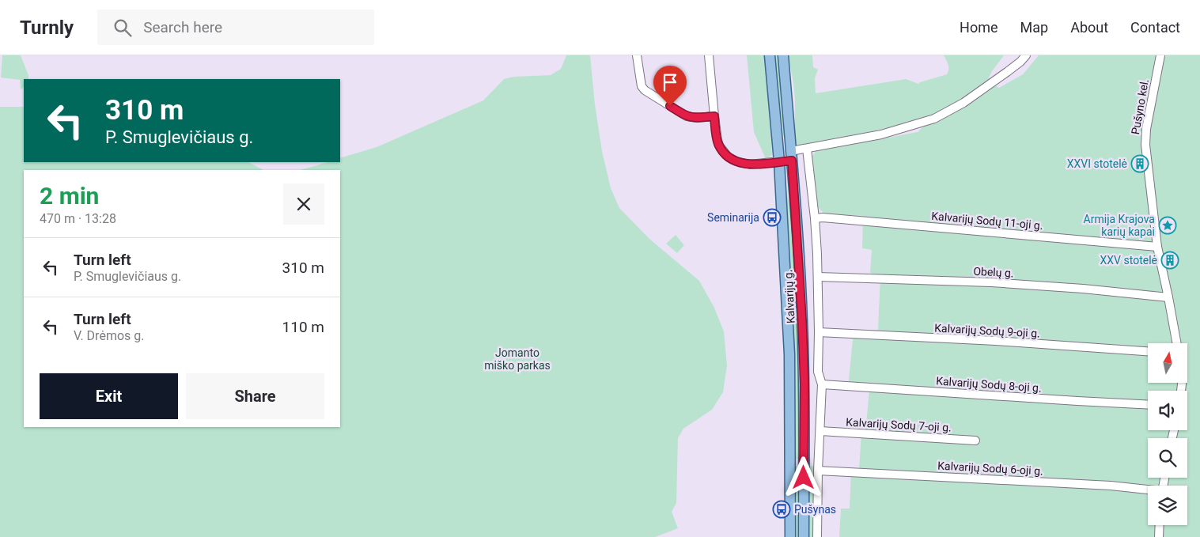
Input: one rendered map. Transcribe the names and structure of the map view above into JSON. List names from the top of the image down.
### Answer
{
  "streets": {
    "main road": ["Kalvarijų g."],
    "street": [
      "Pušyno kel.",
      "Kalvarijų Sodų 11-oji g.",
      "Obelų g.",
      "Kalvarijų Sodų 9-oji g.",
      "Kalvarijų Sodų 8-oji g.",
      "Kalvarijų Sodų 7-oji g.",
      "Kalvarijų Sodų 6-oji g."
    ]
  },
  "crossings": [
    ["Pušyno kel.", "Kalvarijų Sodų 11-oji g."],
    ["Pušyno kel.", "Obelų g."]
  ],
  "parks": ["Jomanto miško parkas"],
  "places": {
    "building": ["XXVI stotelė", "XXV stotelė"],
    "bus stop": ["Seminarija", "Pušynas"],
    "place": ["Armija Krajova karių kapai"]
  },
  "north": "top",
  "page": {
    "header": "Turnly",
    "search": "Search here",
    "nav": [
      "Home",
      "Map",
      "About",
      "Contact"
    ],
    "turn": ["310 m", "P. Smuglevičiaus g."],
    "heading": ["2 min", "470 m · 13:28"],
    "list": [
      {
        "name": "Turn left",
        "note": "P. Smuglevičiaus g.",
        "value": "310 m"
      },
      {
        "name": "Turn left",
        "note": "V. Drėmos g.",
        "value": "110 m"
      }
    ],
    "buttons": ["Exit", "Share"]
  }
}
